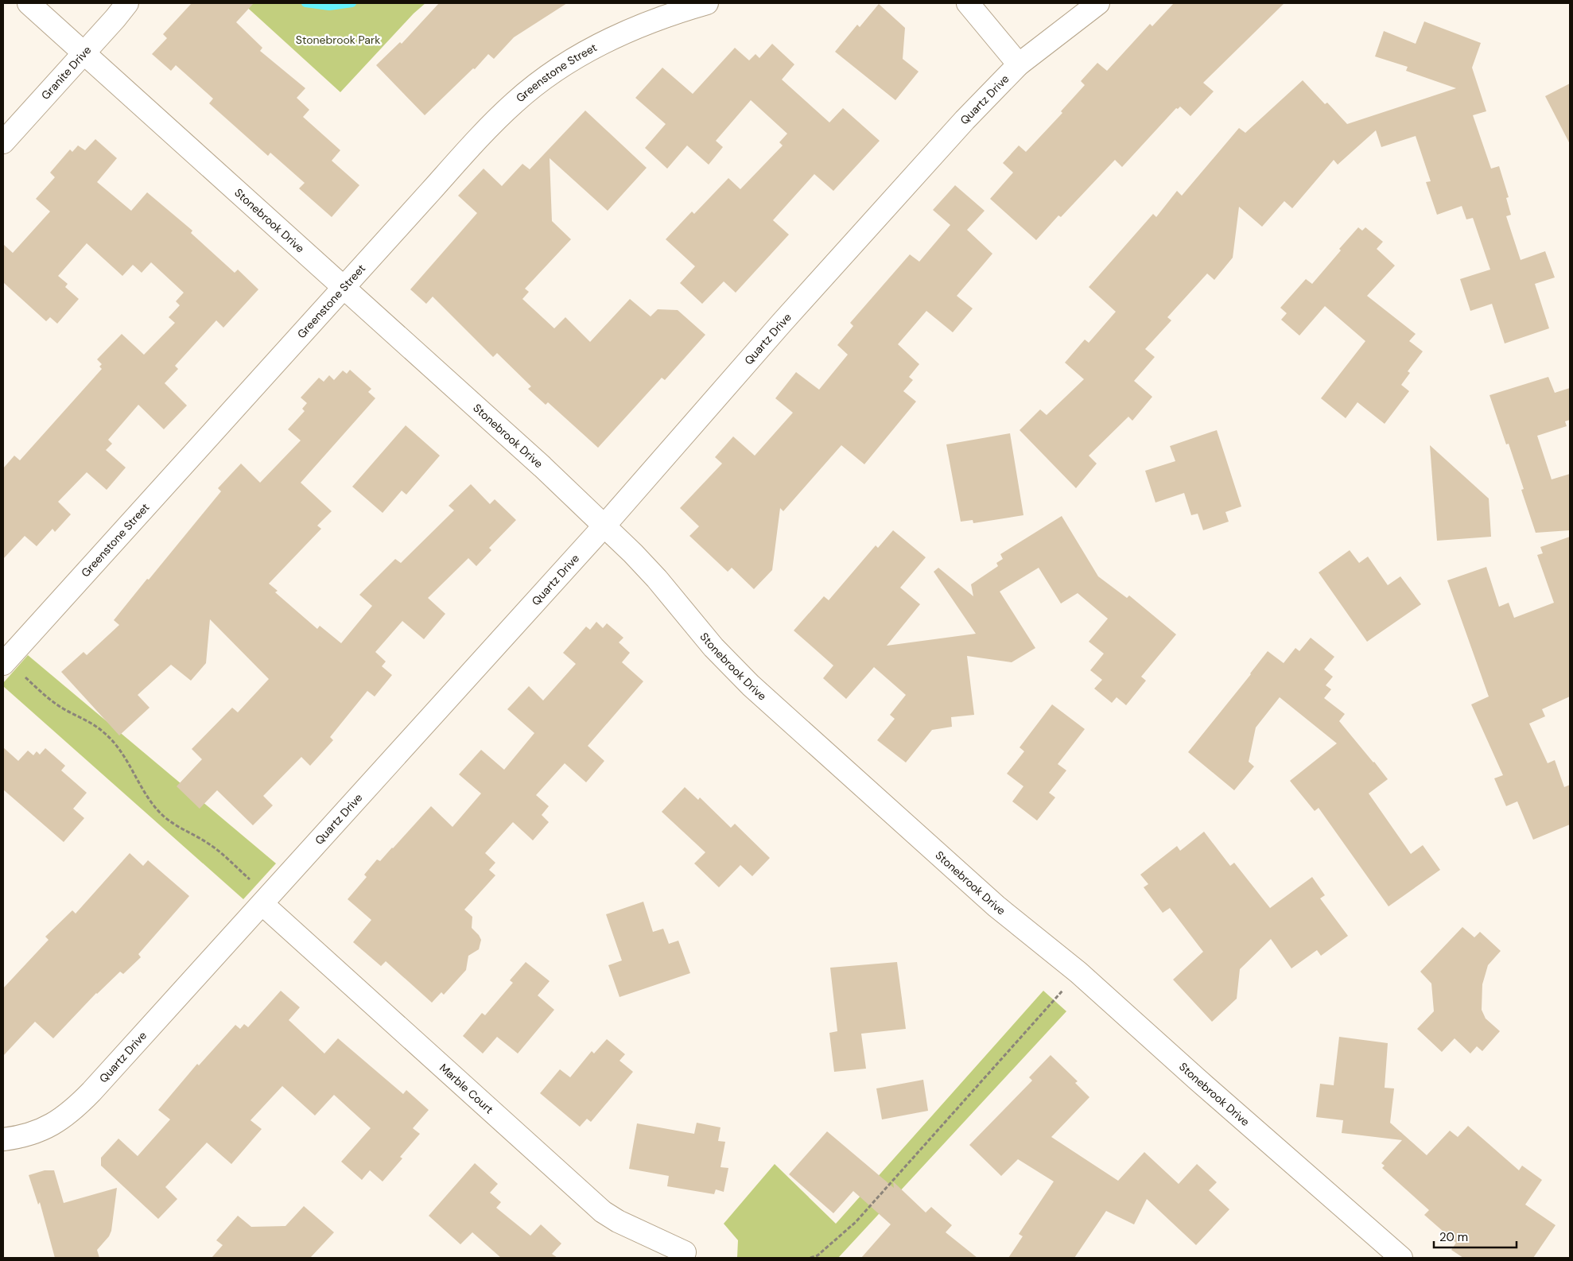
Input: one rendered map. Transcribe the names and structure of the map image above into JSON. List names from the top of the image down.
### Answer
{
  "streets": {
    "street": [
      "Granite Drive",
      "Greenstone Street",
      "Quartz Drive",
      "Stonebrook Drive",
      "Marble Court"
    ]
  },
  "crossings": [
    ["Granite Drive", "Stonebrook Drive"],
    ["Greenstone Street", "Stonebrook Drive"],
    ["Quartz Drive", "Stonebrook Drive"],
    ["Quartz Drive", "Marble Court"]
  ],
  "parks": ["Stonebrook Park"],
  "scale_bar": "20 m"
}
